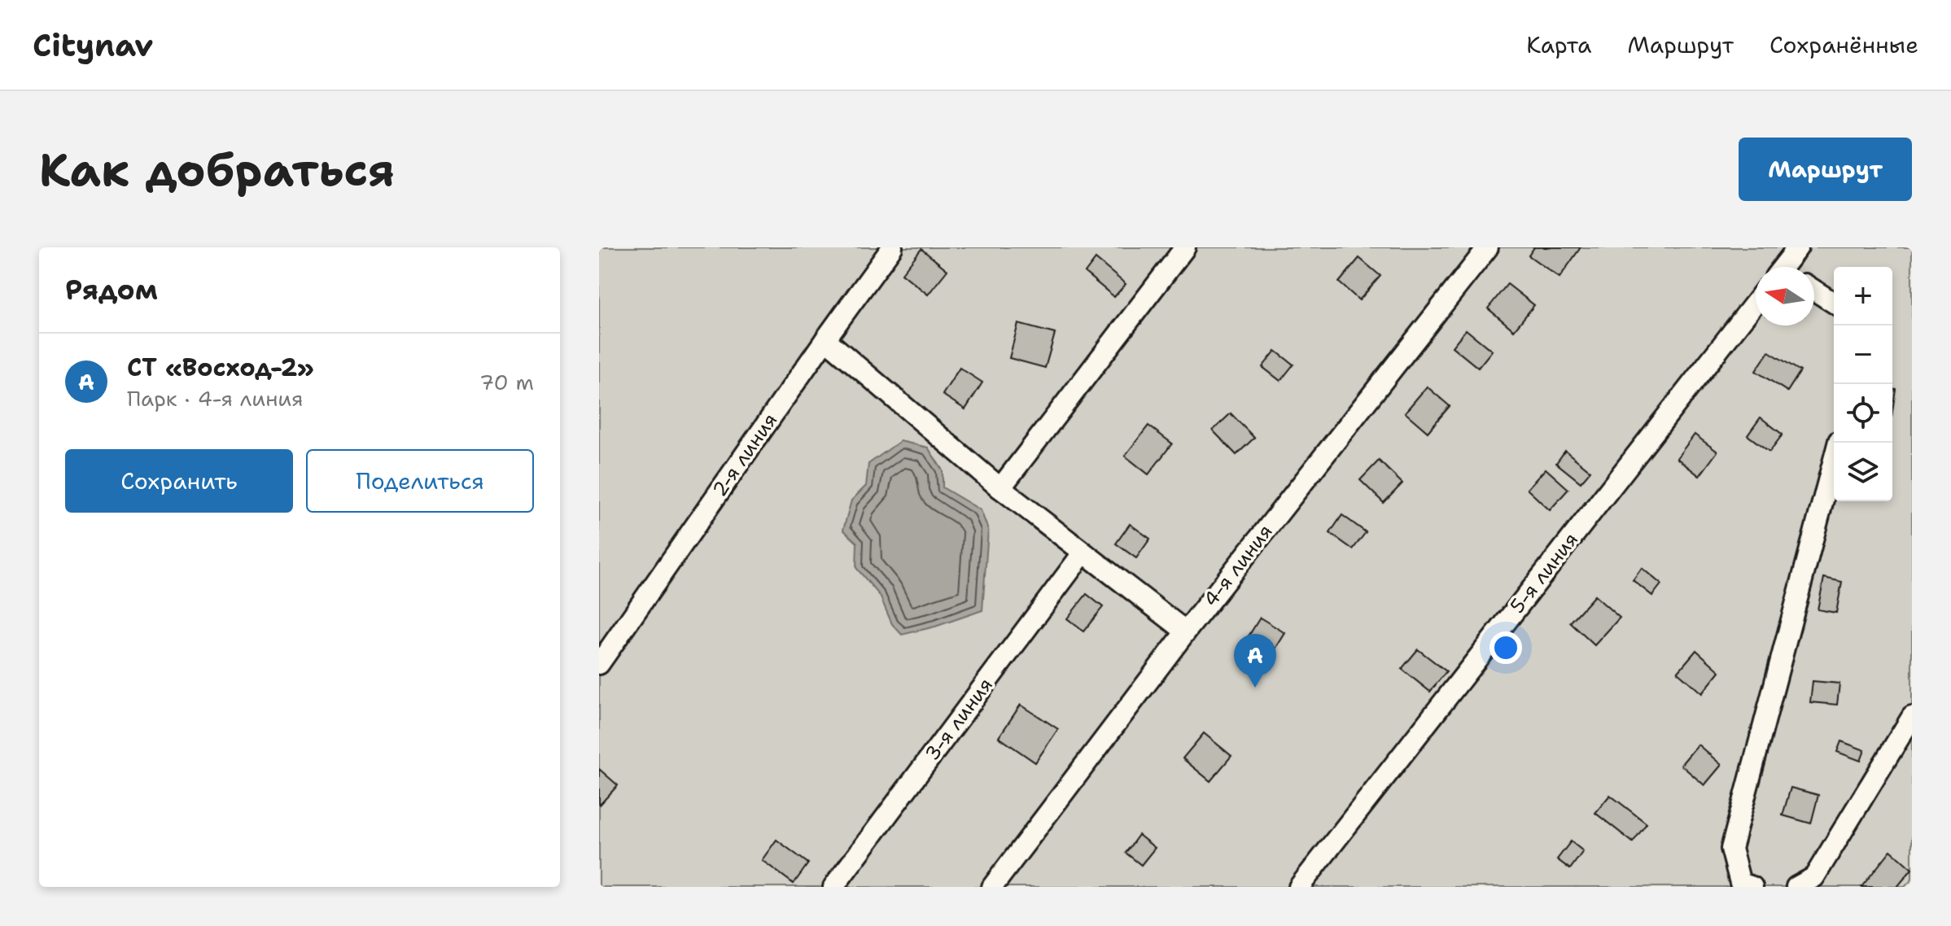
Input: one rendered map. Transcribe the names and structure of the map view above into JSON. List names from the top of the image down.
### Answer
{
  "streets": {
    "street": [
      "2-я линия",
      "4-я линия",
      "5-я линия",
      "3-я линия"
    ]
  },
  "north": "left",
  "page": {
    "header": "Citynav",
    "nav": ["Карта", "Маршрут", "Сохранённые"],
    "buttons": [
      "Маршрут",
      ["Сохранить", "Поделиться"]
    ],
    "title": "Как добраться",
    "heading": "Рядом",
    "map_buttons": ["+", "−"],
    "list": [
      {
        "mark": "A",
        "name": "СТ «Восход-2»",
        "note": "Парк · 4-я линия",
        "value": "70 m"
      }
    ],
    "pins": "A"
  }
}
